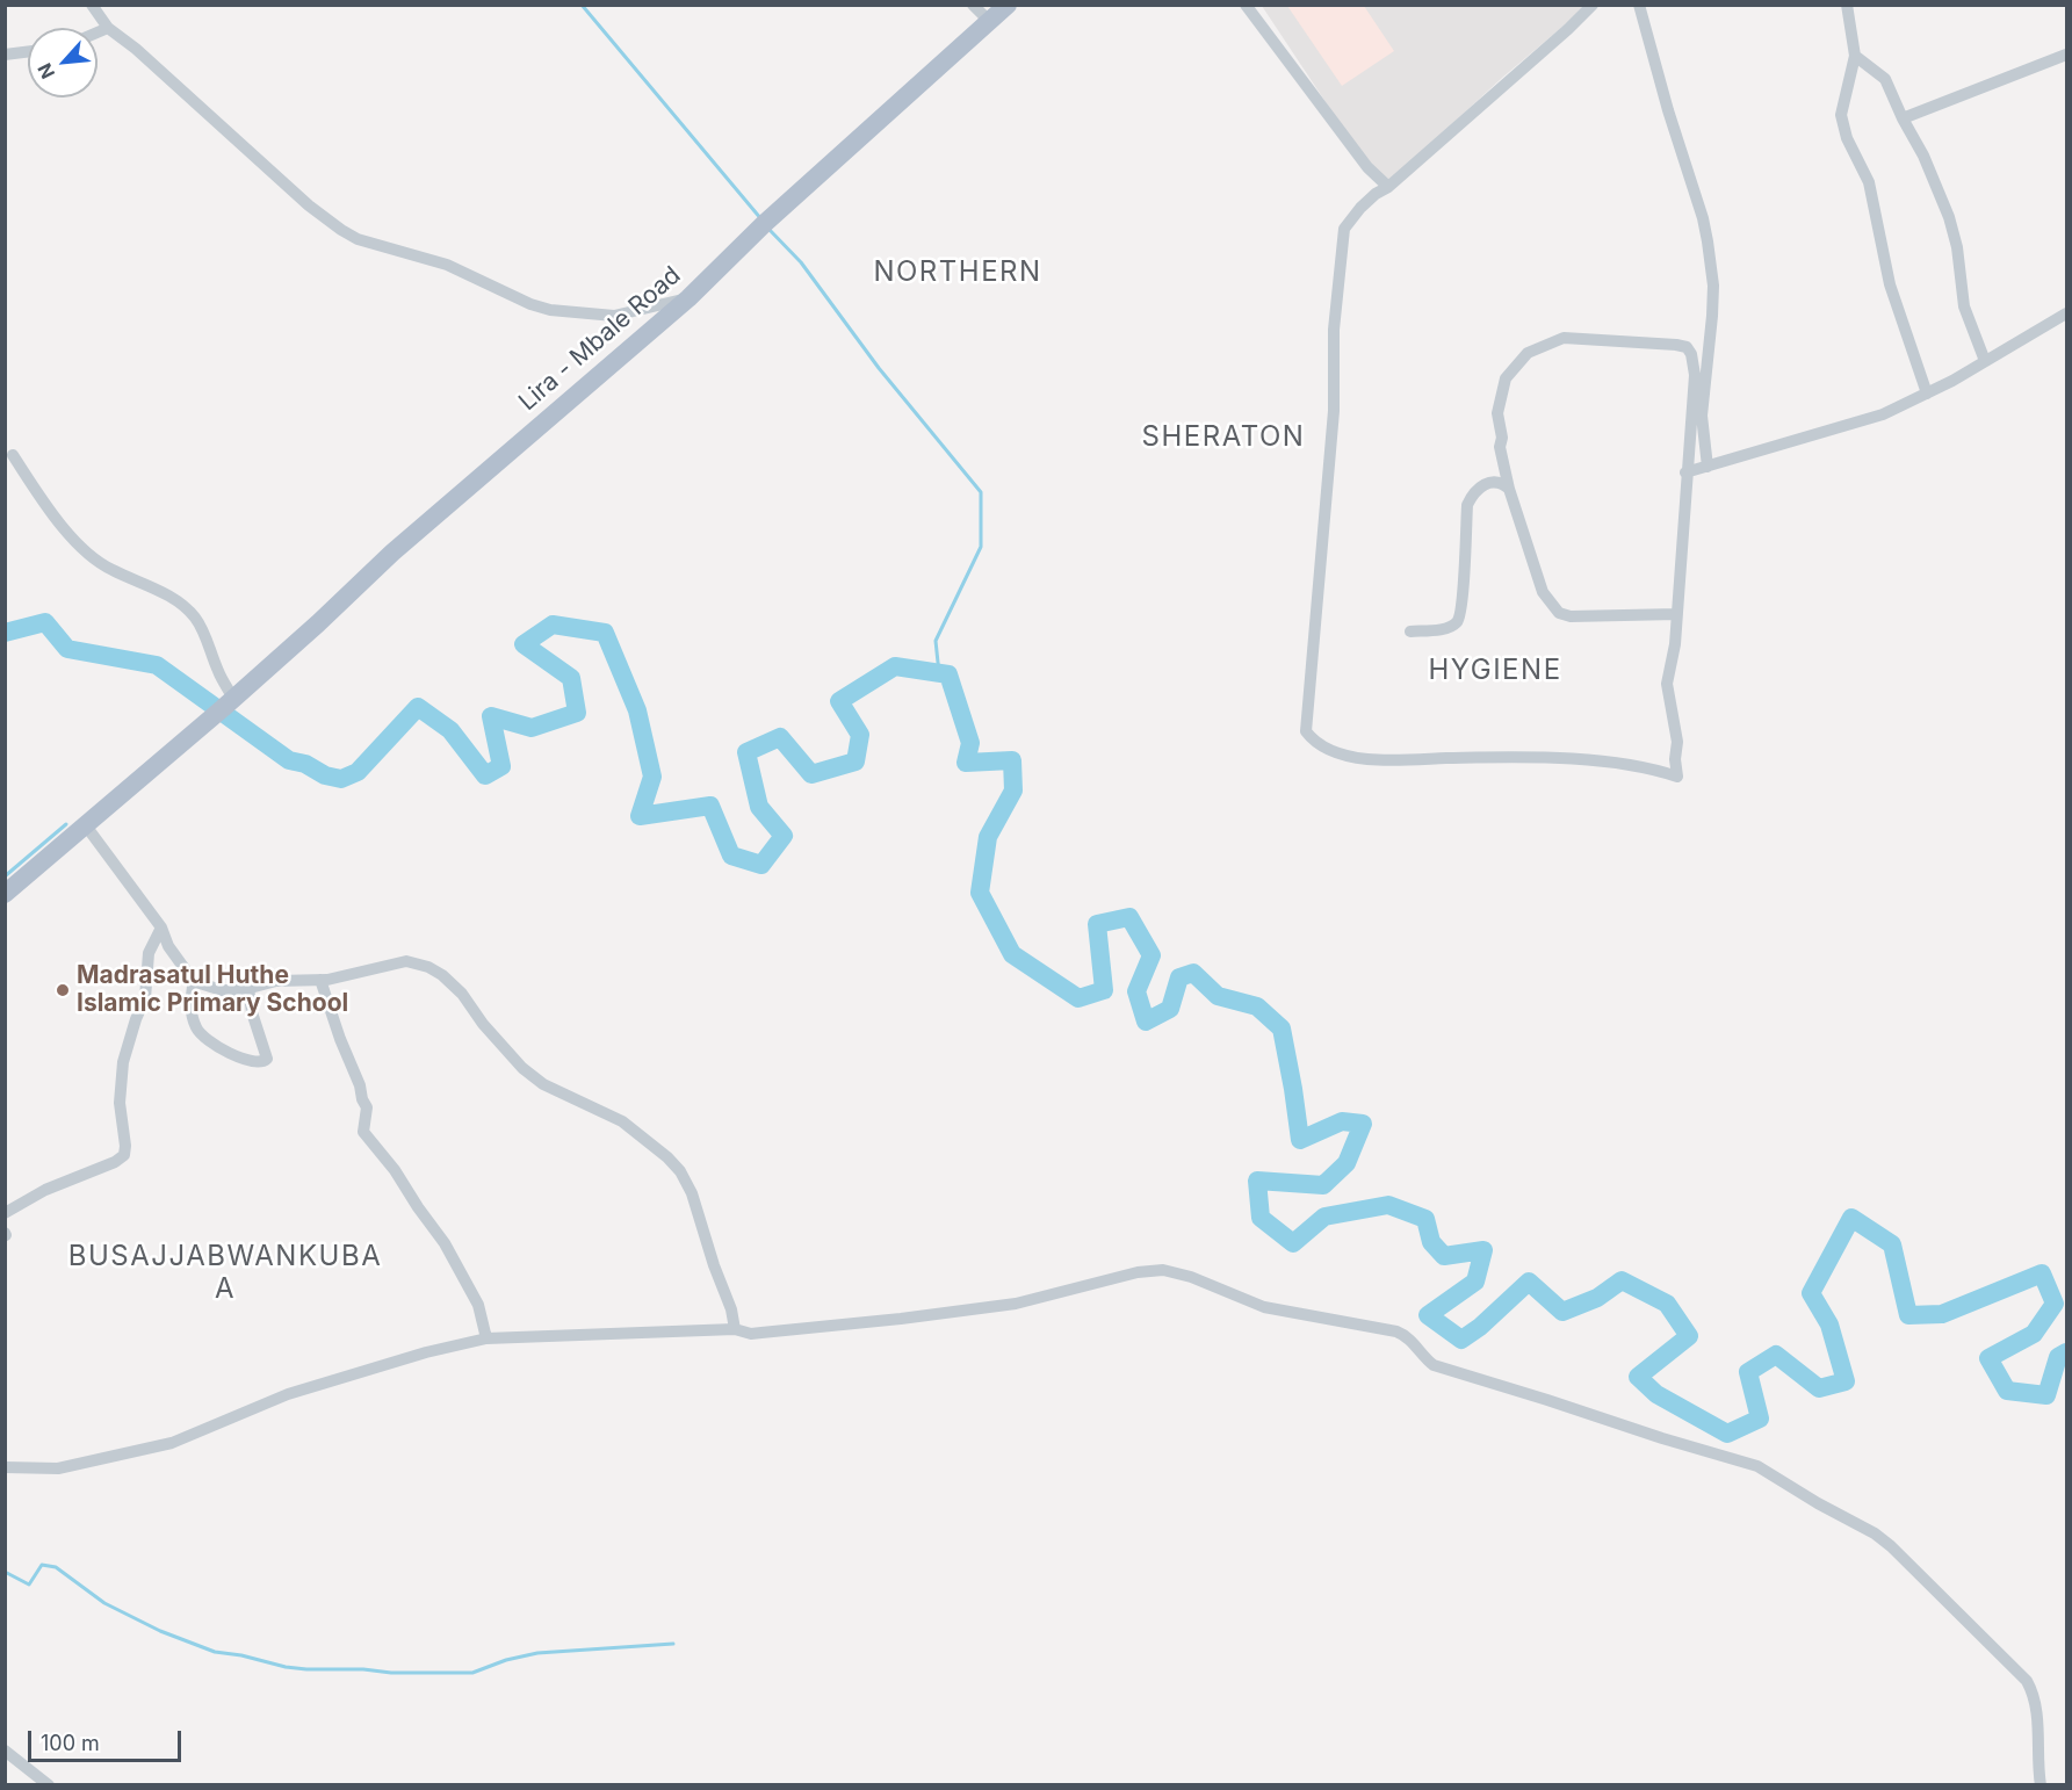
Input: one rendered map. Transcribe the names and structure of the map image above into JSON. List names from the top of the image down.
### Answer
{
  "streets": {
    "main road": ["Lira - Mbale Road"]
  },
  "districts": [
    "NORTHERN",
    "SHERATON",
    "HYGIENE",
    "BUSAJJABWANKUBA A"
  ],
  "places": ["Madrasatul Huthe Islamic Primary School"],
  "scale_bar": "100 m",
  "north": "bottom left"
}
